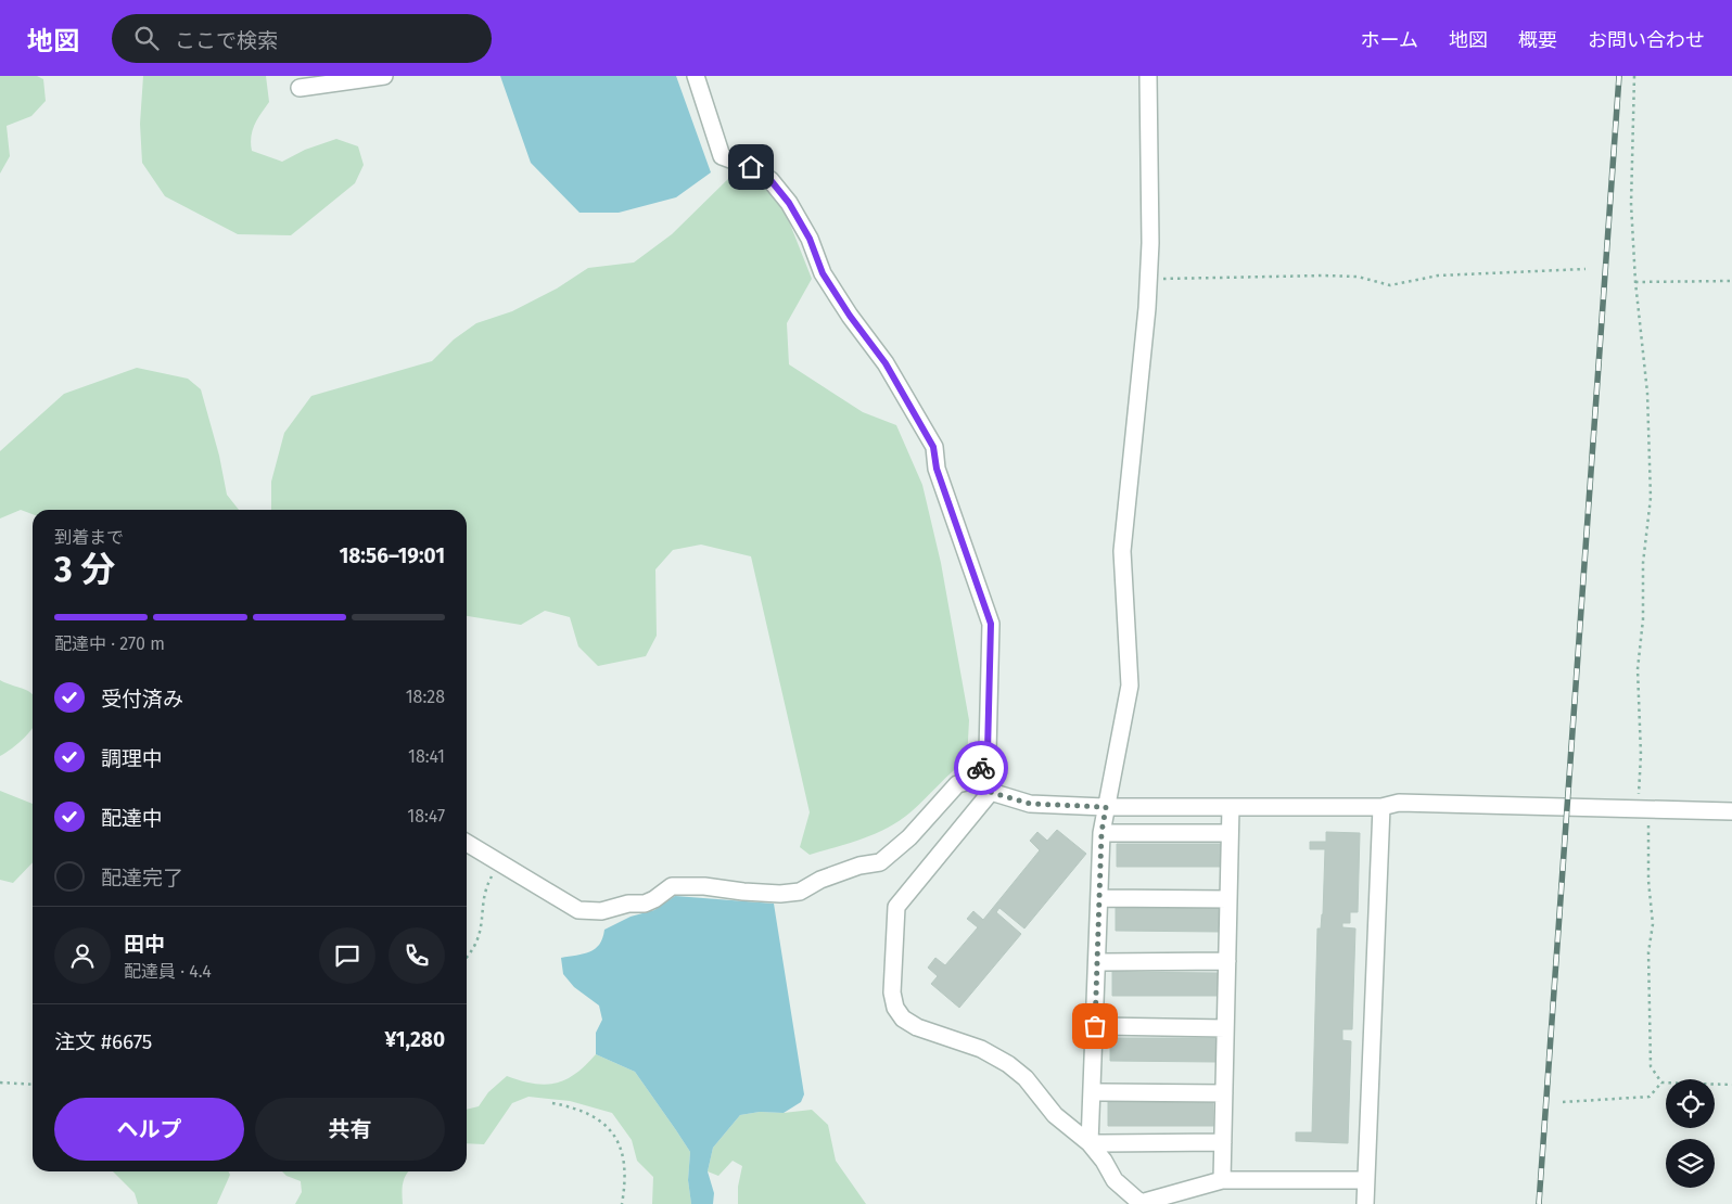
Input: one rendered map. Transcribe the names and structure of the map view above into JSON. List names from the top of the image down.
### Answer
{
  "page": {
    "header": "地図",
    "search": "ここで検索",
    "nav": [
      "ホーム",
      "地図",
      "概要",
      "お問い合わせ"
    ],
    "heading": ["3 分", "到着まで", "18:56–19:01"],
    "panel": [
      "田中",
      "配達員 · 4.4",
      "注文 #6675",
      "¥1,280"
    ],
    "bar": "配達中 · 270 m",
    "list": [
      ["受付済み", "18:28"],
      ["調理中", "18:41"],
      ["配達中", "18:47"],
      "配達完了"
    ],
    "buttons": ["ヘルプ", "共有"]
  }
}
